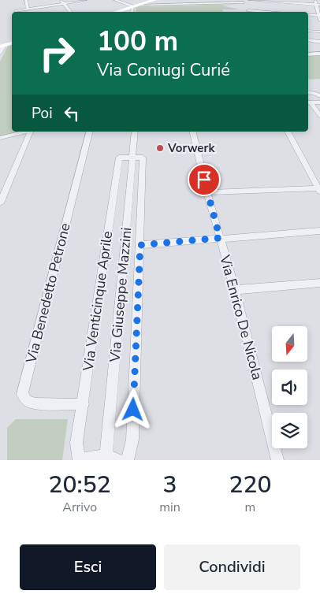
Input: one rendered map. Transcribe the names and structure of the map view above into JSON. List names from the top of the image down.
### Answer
{
  "streets": {
    "street": [
      "Via Benedetto Petrone",
      "Via Giuseppe Mazzini",
      "Via Venticinque Aprile",
      "Via Enrico De Nicola"
    ]
  },
  "crossings": [
    ["Via Benedetto Petrone", "Via Venticinque Aprile"],
    ["Via Giuseppe Mazzini", "Via Venticinque Aprile"]
  ],
  "places": ["Vorwerk"],
  "north": "bottom",
  "page": {
    "turn": ["100 m", "Via Coniugi Curié"],
    "then": "Poi",
    "eta": [
      "20:52",
      "Arrivo",
      "3",
      "min",
      "220",
      "m"
    ],
    "buttons": ["Esci", "Condividi"]
  }
}
